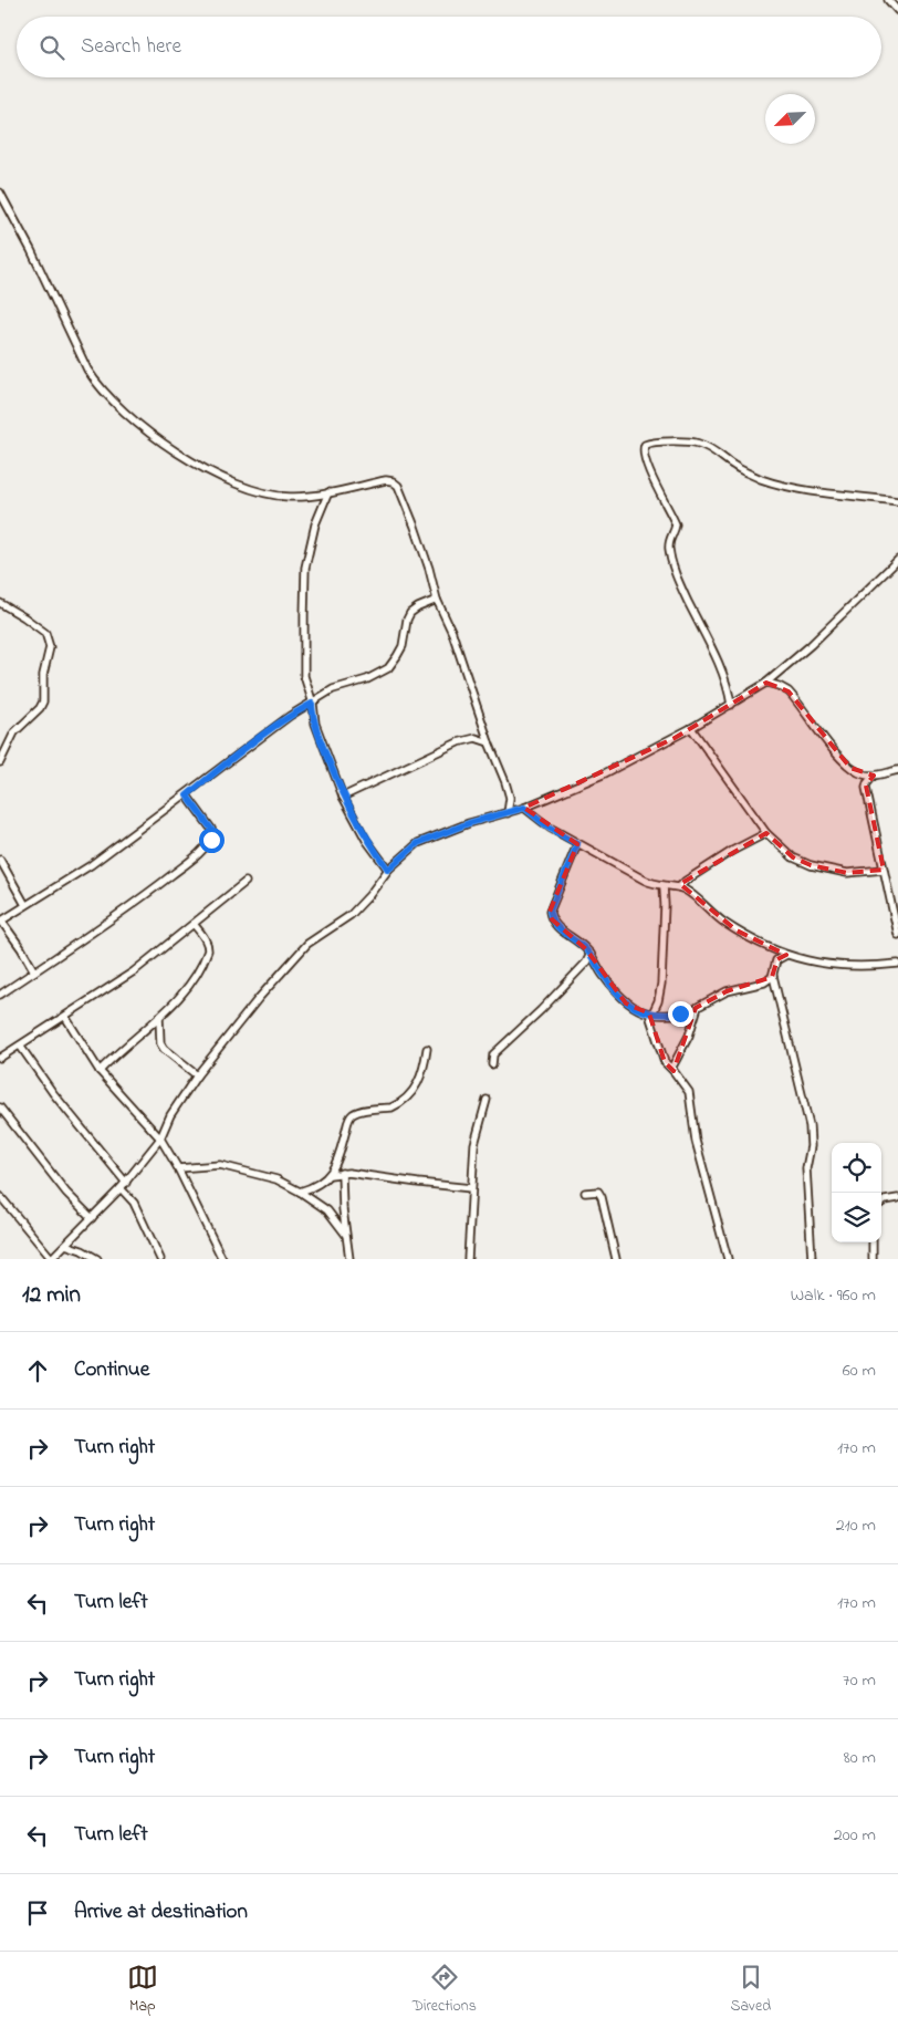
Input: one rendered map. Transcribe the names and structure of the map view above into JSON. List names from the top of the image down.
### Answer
{
  "north": "bottom left",
  "page": {
    "search": "Search here",
    "heading": ["12 min", "Walk · 960 m"],
    "list": [
      ["Continue", "60 m"],
      ["Turn right", "170 m"],
      ["Turn right", "210 m"],
      ["Turn left", "170 m"],
      ["Turn right", "70 m"],
      ["Turn right", "80 m"],
      ["Turn left", "200 m"],
      "Arrive at destination"
    ],
    "nav": ["Map", "Directions", "Saved"]
  }
}
